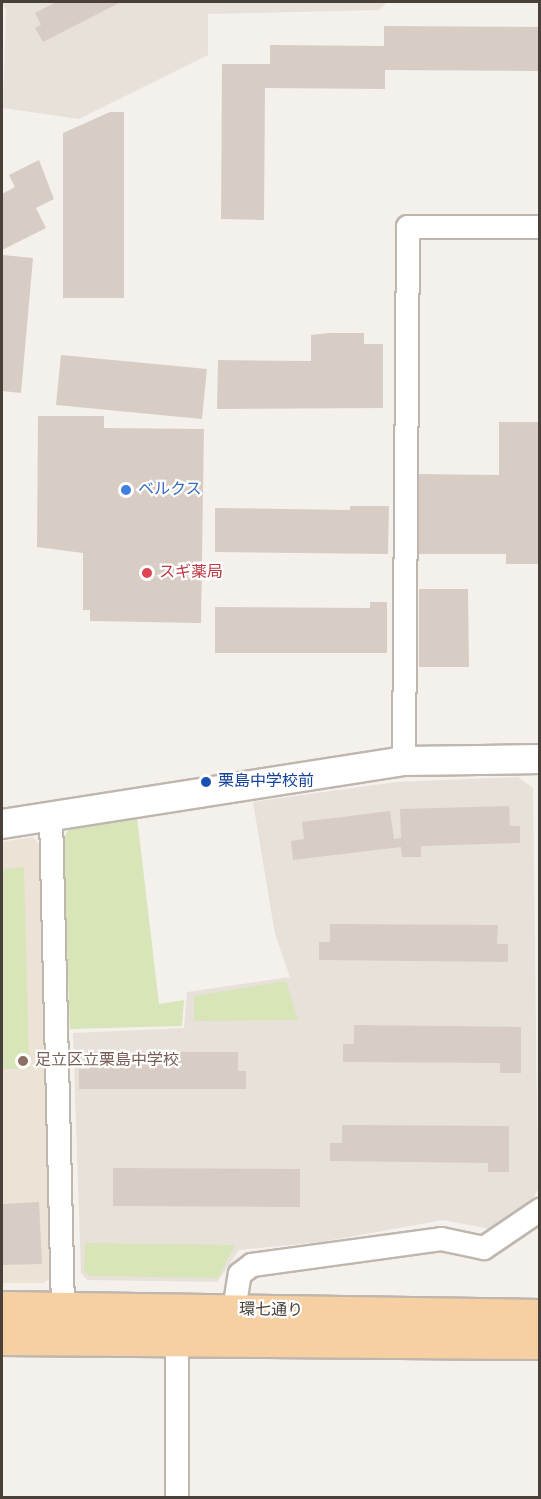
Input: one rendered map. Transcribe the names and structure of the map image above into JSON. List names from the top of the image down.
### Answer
{
  "streets": {
    "main road": ["環七通り"]
  },
  "places": [
    "ベルクス",
    "スギ薬局",
    "栗島中学校前",
    "足立区立栗島中学校"
  ]
}
